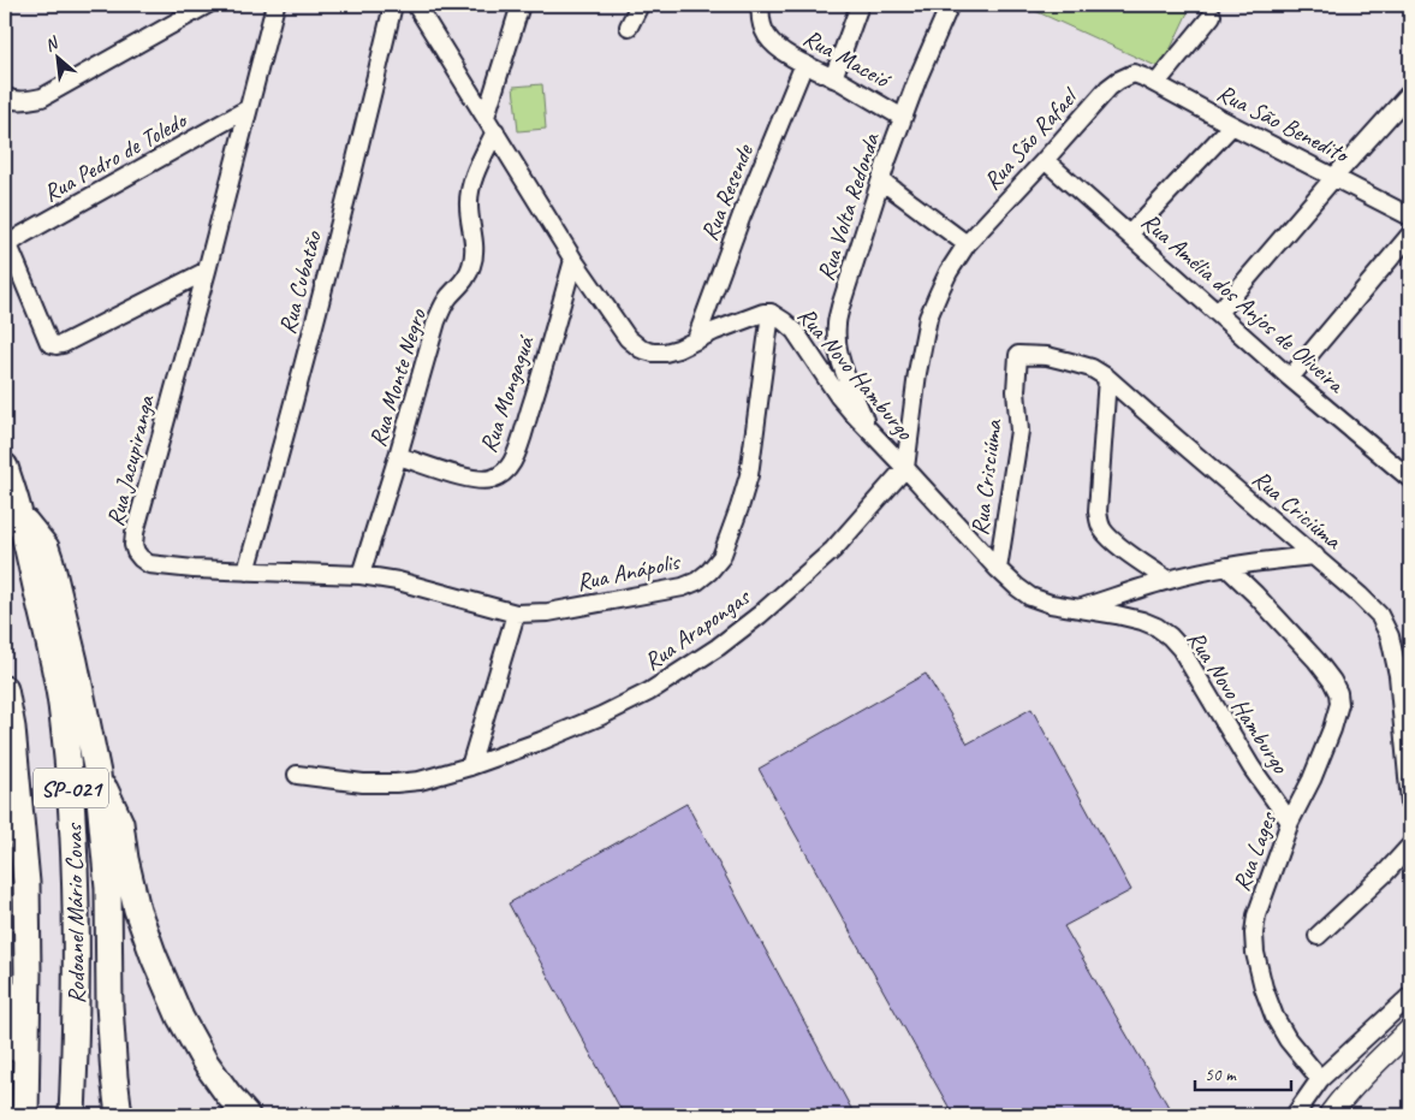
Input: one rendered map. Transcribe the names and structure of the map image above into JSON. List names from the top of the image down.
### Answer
{
  "streets": {
    "highway": ["SP-021", "Rodoanel Mário Covas"],
    "street": [
      "Rua Maceió",
      "Rua São Benedito",
      "Rua São Rafael",
      "Rua Pedro de Toledo",
      "Rua Resende",
      "Rua Volta Redonda",
      "Rua Cubatão",
      "Rua Amélia dos Anjos de Oliveira",
      "Rua Novo Hamburgo",
      "Rua Monte Negro",
      "Rua Mongaguá",
      "Rua Jacupiranga",
      "Rua Crisciúma",
      "Rua Criciúma",
      "Rua Anápolis",
      "Rua Arapongas",
      "Rua Lages"
    ]
  },
  "crossings": [
    ["Rua Maceió", "Rua Resende"],
    ["Rua Maceió", "Rua Volta Redonda"],
    ["Rua São Benedito", "Rua São Rafael"],
    ["Rua São Rafael", "Rua Amélia dos Anjos de Oliveira"],
    ["Rua São Rafael", "Rua Novo Hamburgo"],
    ["Rua São Rafael", "Rua Arapongas"],
    ["Rua Pedro de Toledo", "Rua Jacupiranga"],
    ["Rua Resende", "Rua Novo Hamburgo"],
    ["Rua Volta Redonda", "Rua Novo Hamburgo"],
    ["Rua Cubatão", "Rua Jacupiranga"],
    ["Rua Novo Hamburgo", "Rua Monte Negro"],
    ["Rua Novo Hamburgo", "Rua Mongaguá"],
    ["Rua Novo Hamburgo", "Rua Crisciúma"],
    ["Rua Novo Hamburgo", "Rua Anápolis"],
    ["Rua Novo Hamburgo", "Rua Arapongas"],
    ["Rua Novo Hamburgo", "Rua Lages"],
    ["Rua Monte Negro", "Rua Mongaguá"],
    ["Rua Monte Negro", "Rua Jacupiranga"],
    ["Rua Jacupiranga", "Rua Anápolis"],
    ["Rua Crisciúma", "Rua Criciúma"]
  ],
  "scale_bar": "50 m",
  "north": "top left"
}
